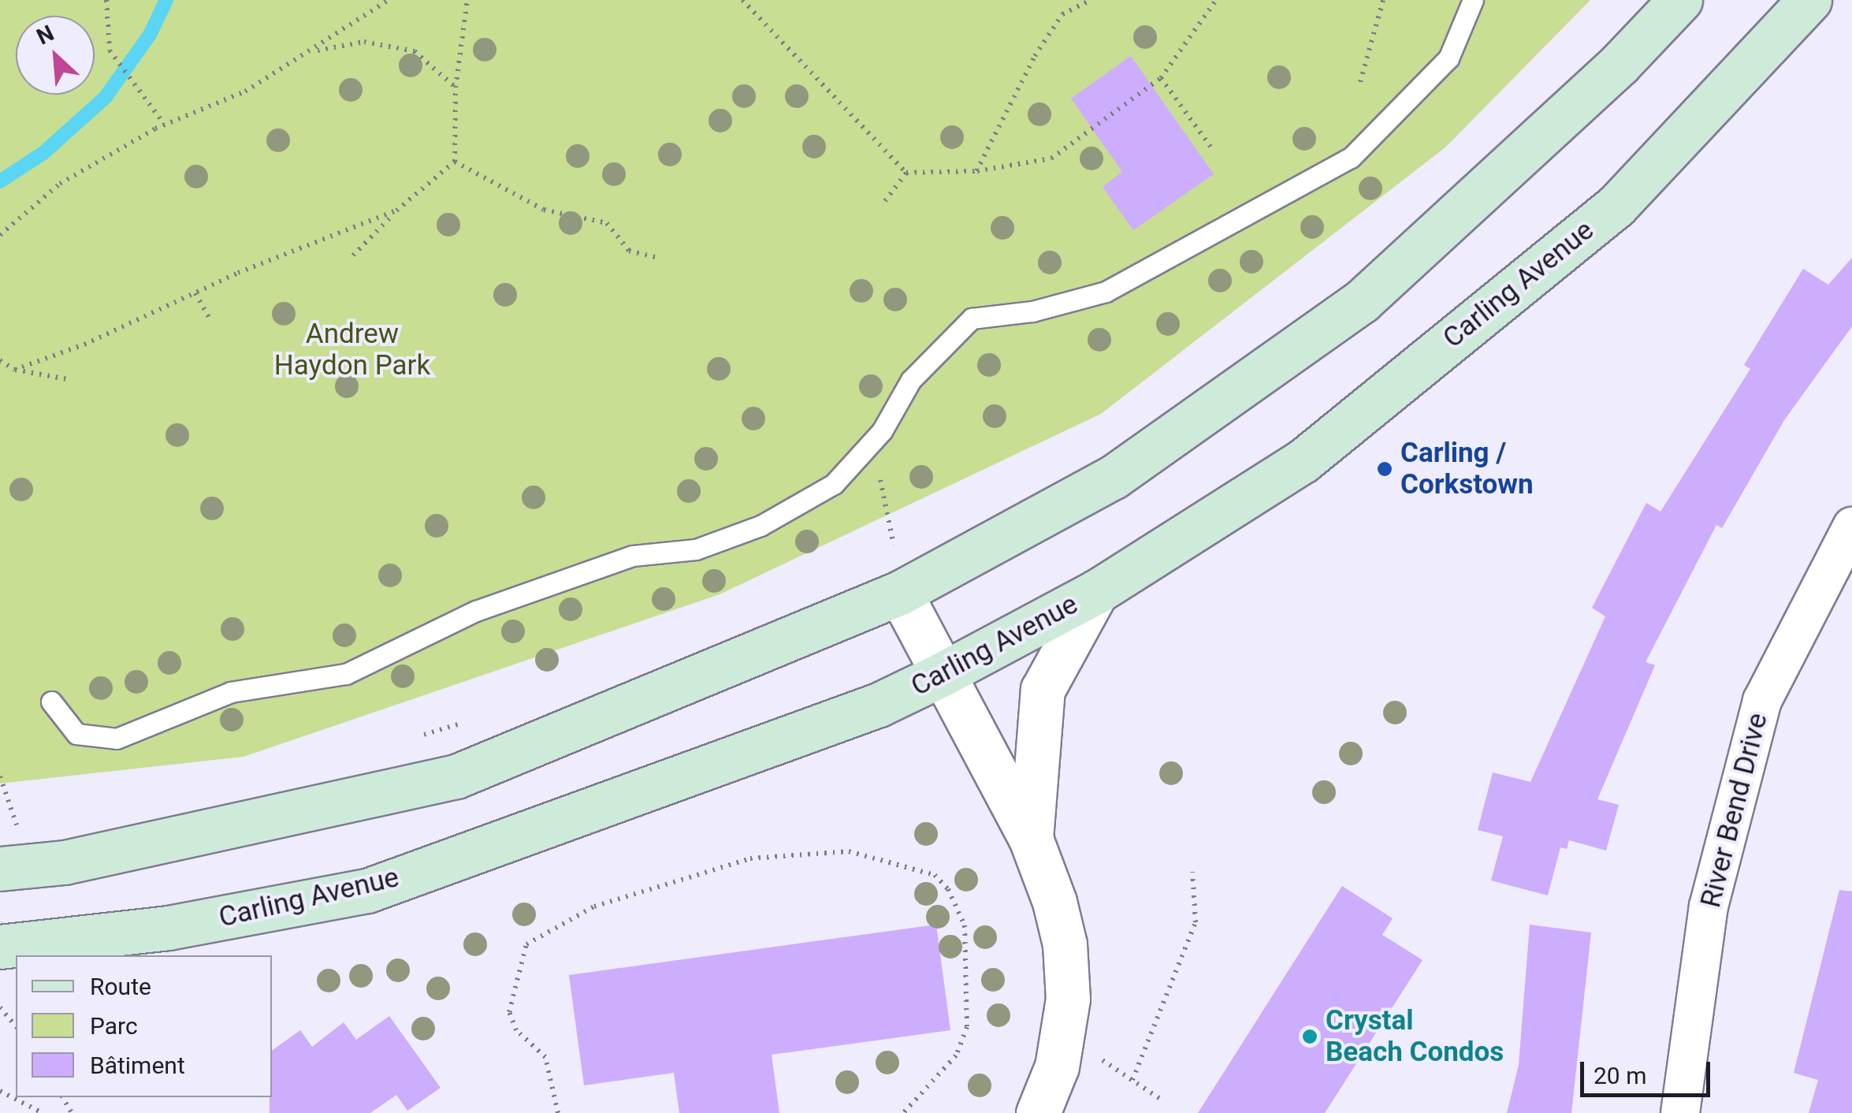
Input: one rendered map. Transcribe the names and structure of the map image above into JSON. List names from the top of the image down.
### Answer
{
  "streets": {
    "main road": ["Carling Avenue"],
    "street": ["River Bend Drive"]
  },
  "parks": ["Andrew Haydon Park"],
  "places": ["Carling / Corkstown", "Crystal Beach Condos"],
  "legend": ["Route", "Parc", "Bâtiment"],
  "scale_bar": "20 m",
  "north": "top left"
}
